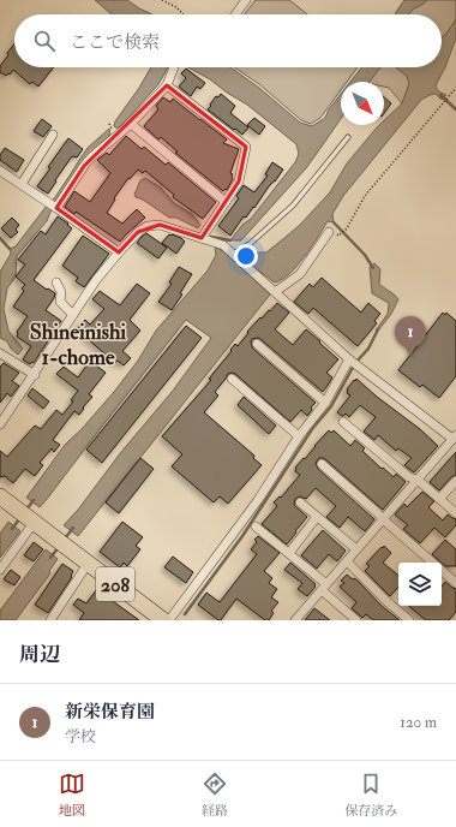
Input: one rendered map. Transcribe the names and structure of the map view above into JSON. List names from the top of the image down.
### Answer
{
  "streets": {
    "highway": ["208"]
  },
  "districts": ["Shineinishi 1-chome"],
  "north": "bottom right",
  "page": {
    "search": "ここで検索",
    "pins": "1",
    "heading": "周辺",
    "list": [
      {
        "mark": "1",
        "name": "新栄保育園",
        "note": "学校",
        "value": "120 m"
      }
    ],
    "nav": ["地図", "経路", "保存済み"]
  }
}
